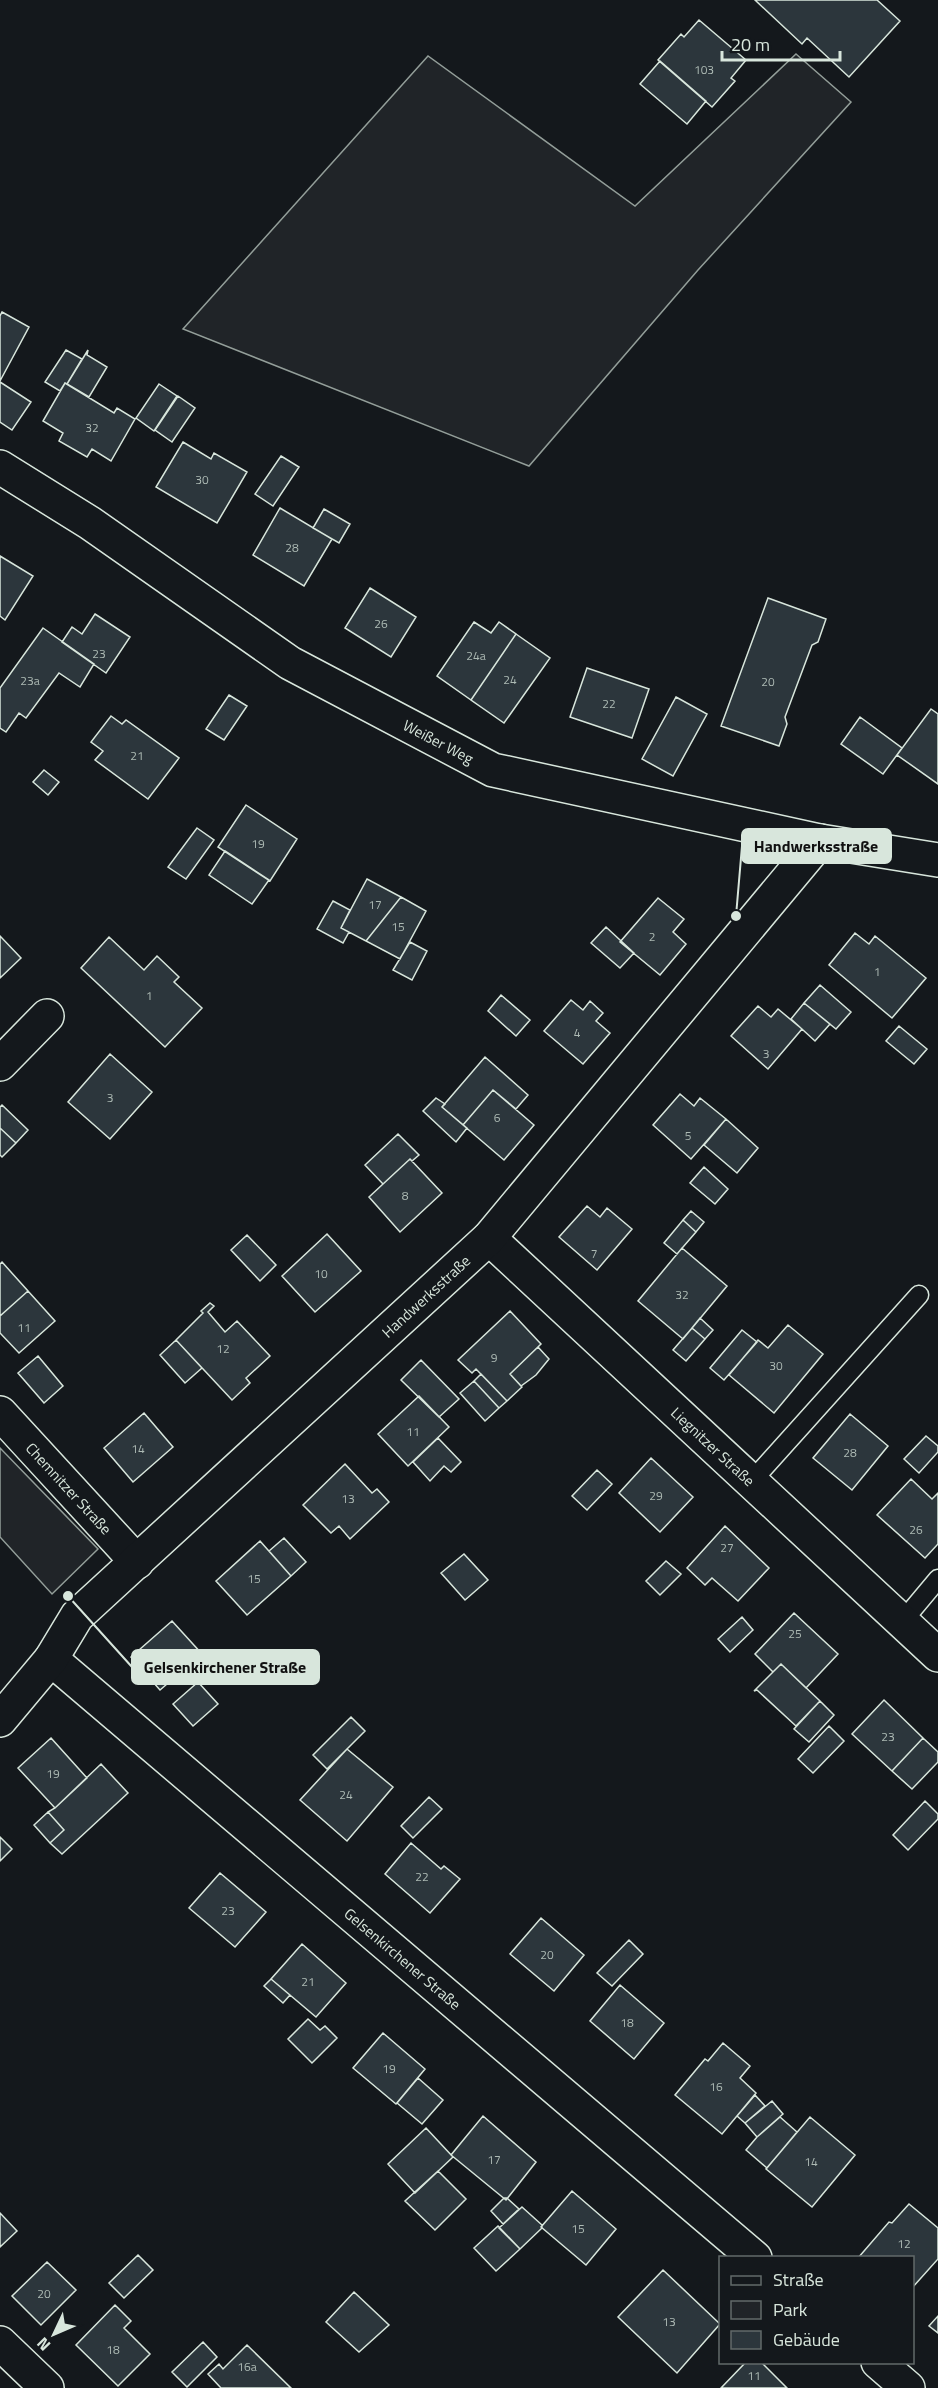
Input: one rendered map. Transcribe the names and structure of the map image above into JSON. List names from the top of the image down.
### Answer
{
  "streets": {
    "street": [
      "Weißer Weg",
      "Handwerksstraße",
      "Liegnitzer Straße",
      "Chemnitzer Straße",
      "Gelsenkirchener Straße"
    ]
  },
  "crossings": [
    ["Weißer Weg", "Handwerksstraße"],
    ["Handwerksstraße", "Liegnitzer Straße"],
    ["Handwerksstraße", "Chemnitzer Straße"],
    ["Handwerksstraße", "Gelsenkirchener Straße"]
  ],
  "places": ["Handwerksstraße", "Gelsenkirchener Straße"],
  "house_numbers": [
    "103",
    "32",
    "30",
    "28",
    "26",
    "23",
    "24a",
    "24",
    "23a",
    "20",
    "22",
    "21",
    "19",
    "17",
    "15",
    "2",
    "1",
    "1",
    "4",
    "3",
    "3",
    "6",
    "5",
    "8",
    "7",
    "10",
    "32",
    "11",
    "12",
    "9",
    "30",
    "11",
    "14",
    "28",
    "29",
    "13",
    "26",
    "27",
    "15",
    "25",
    "23",
    "19",
    "24",
    "22",
    "23",
    "20",
    "21",
    "18",
    "19",
    "16",
    "17",
    "14",
    "15",
    "12",
    "20",
    "13",
    "18",
    "16a",
    "11"
  ],
  "legend": ["Straße", "Park", "Gebäude"],
  "scale_bar": "20 m",
  "north": "bottom left"
}
